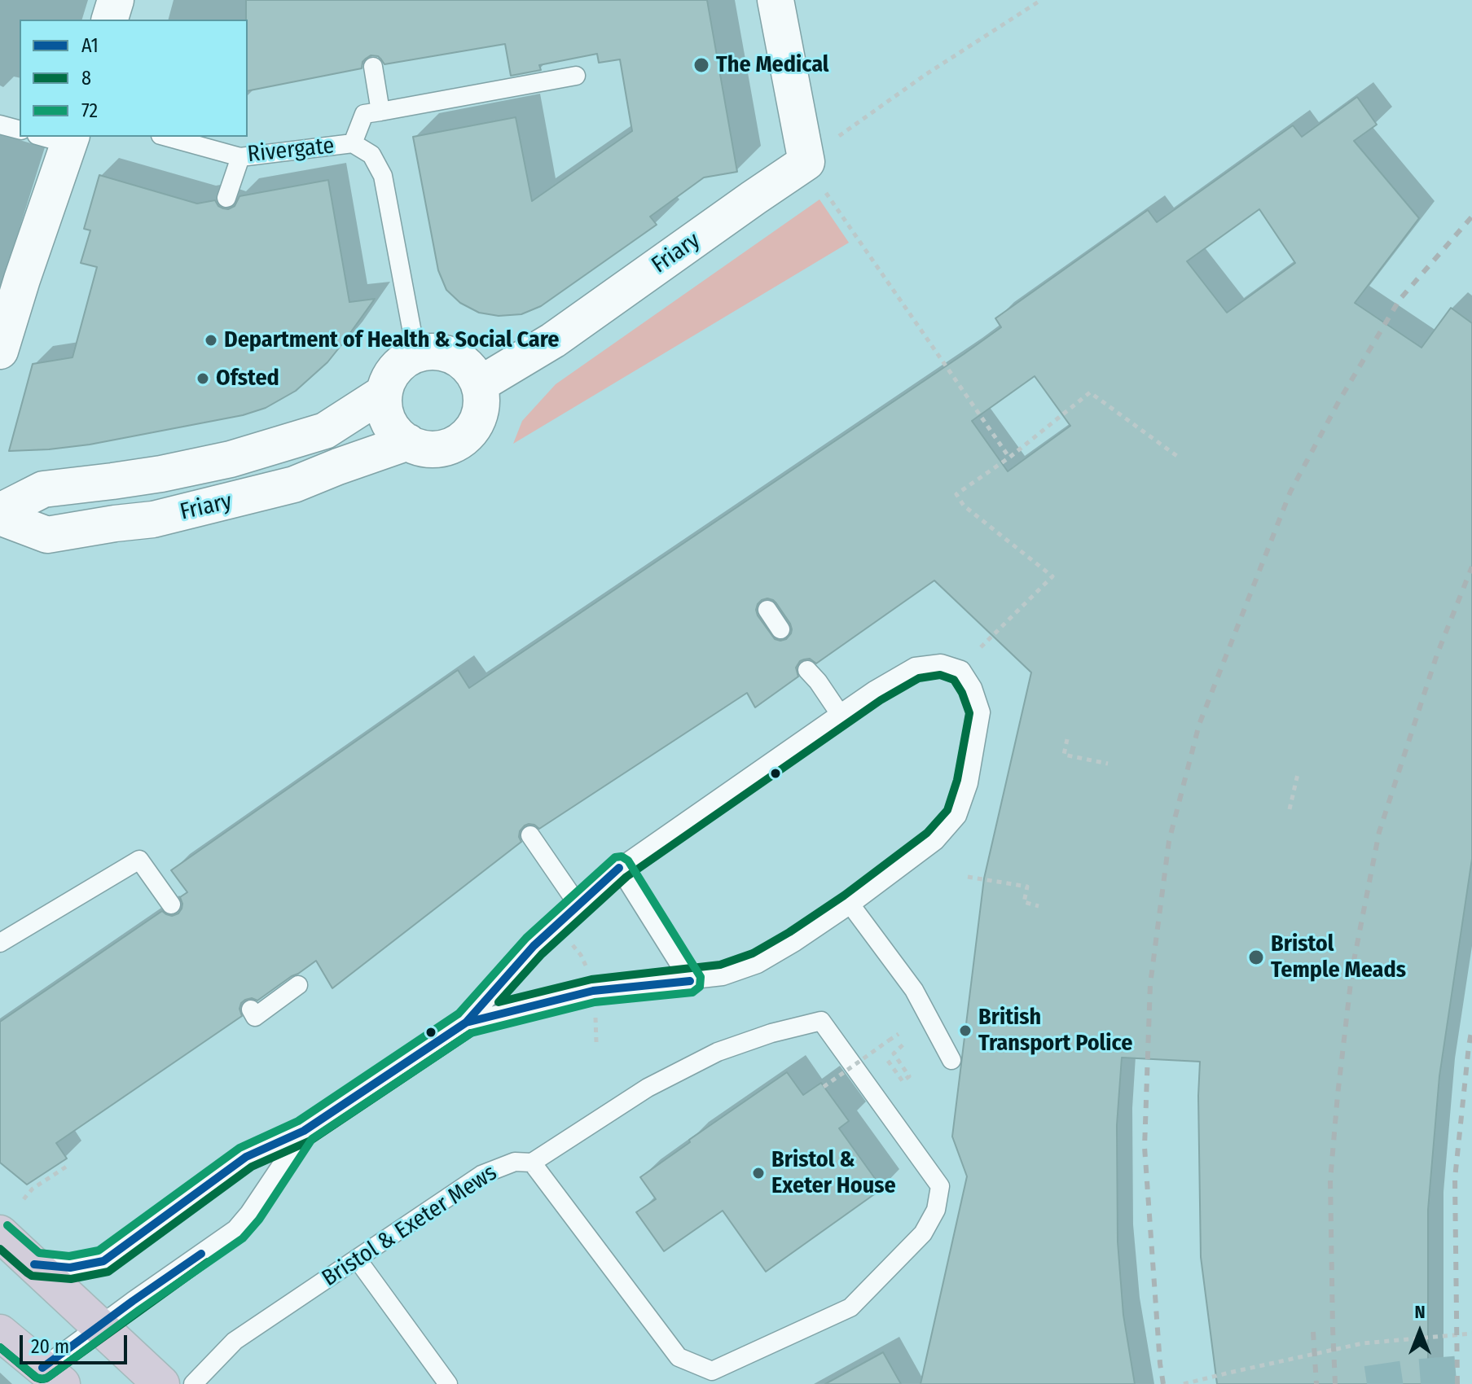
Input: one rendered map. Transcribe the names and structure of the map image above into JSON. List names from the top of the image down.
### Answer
{
  "streets": {
    "street": ["Friary"],
    "lane": ["Rivergate", "Bristol & Exeter Mews"]
  },
  "crossings": [
    ["Rivergate", "Friary"]
  ],
  "places": [
    "The Medical",
    "Department of Health & Social Care",
    "Ofsted",
    "Bristol Temple Meads",
    "British Transport Police",
    "Bristol & Exeter House"
  ],
  "lines": ["transit line 8", "transit line 72", "transit line A1"],
  "legend": ["A1", "8", "72"],
  "scale_bar": "20 m",
  "north": "top"
}
